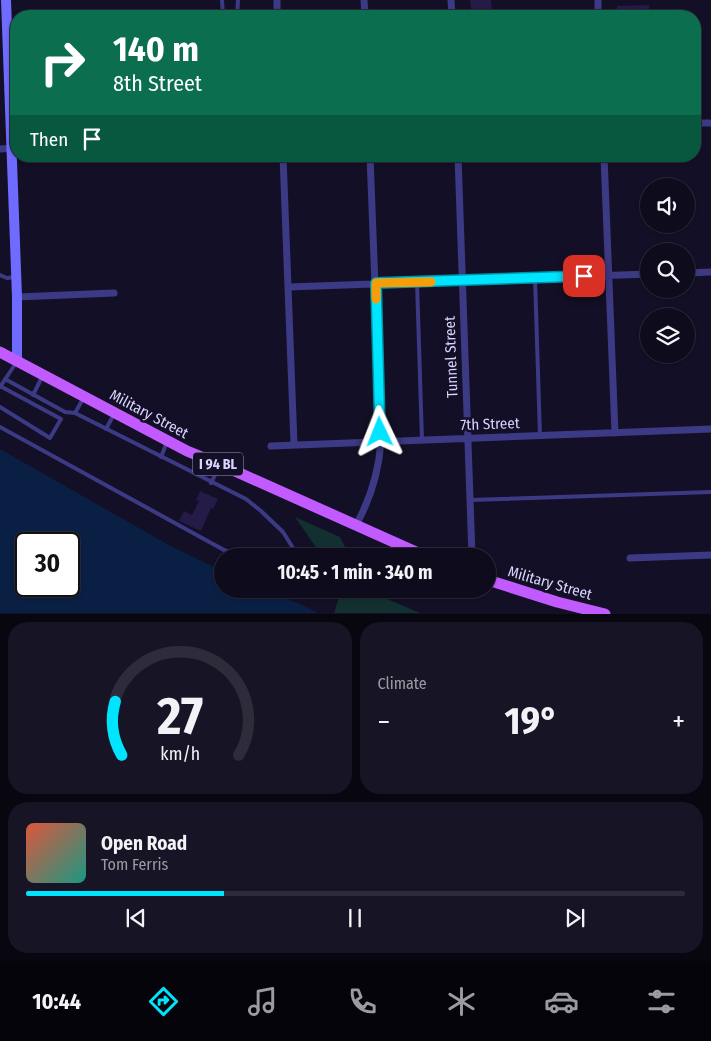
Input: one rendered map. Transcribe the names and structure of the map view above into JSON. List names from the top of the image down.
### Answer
{
  "streets": {
    "main road": ["Military Street", "I 94 BL"],
    "street": ["Tunnel Street", "7th Street"]
  },
  "crossings": [
    ["Tunnel Street", "7th Street"]
  ],
  "page": {
    "turn": ["140 m", "8th Street"],
    "then": "Then",
    "limit": "30",
    "trip": "10:45 · 1 min · 340 m",
    "tile": "Climate",
    "heat": ["−", "19°", "+"],
    "song": ["Open Road", "Tom Ferris"],
    "tabs": "10:44",
    "gauge": ["27", "km/h"]
  }
}
